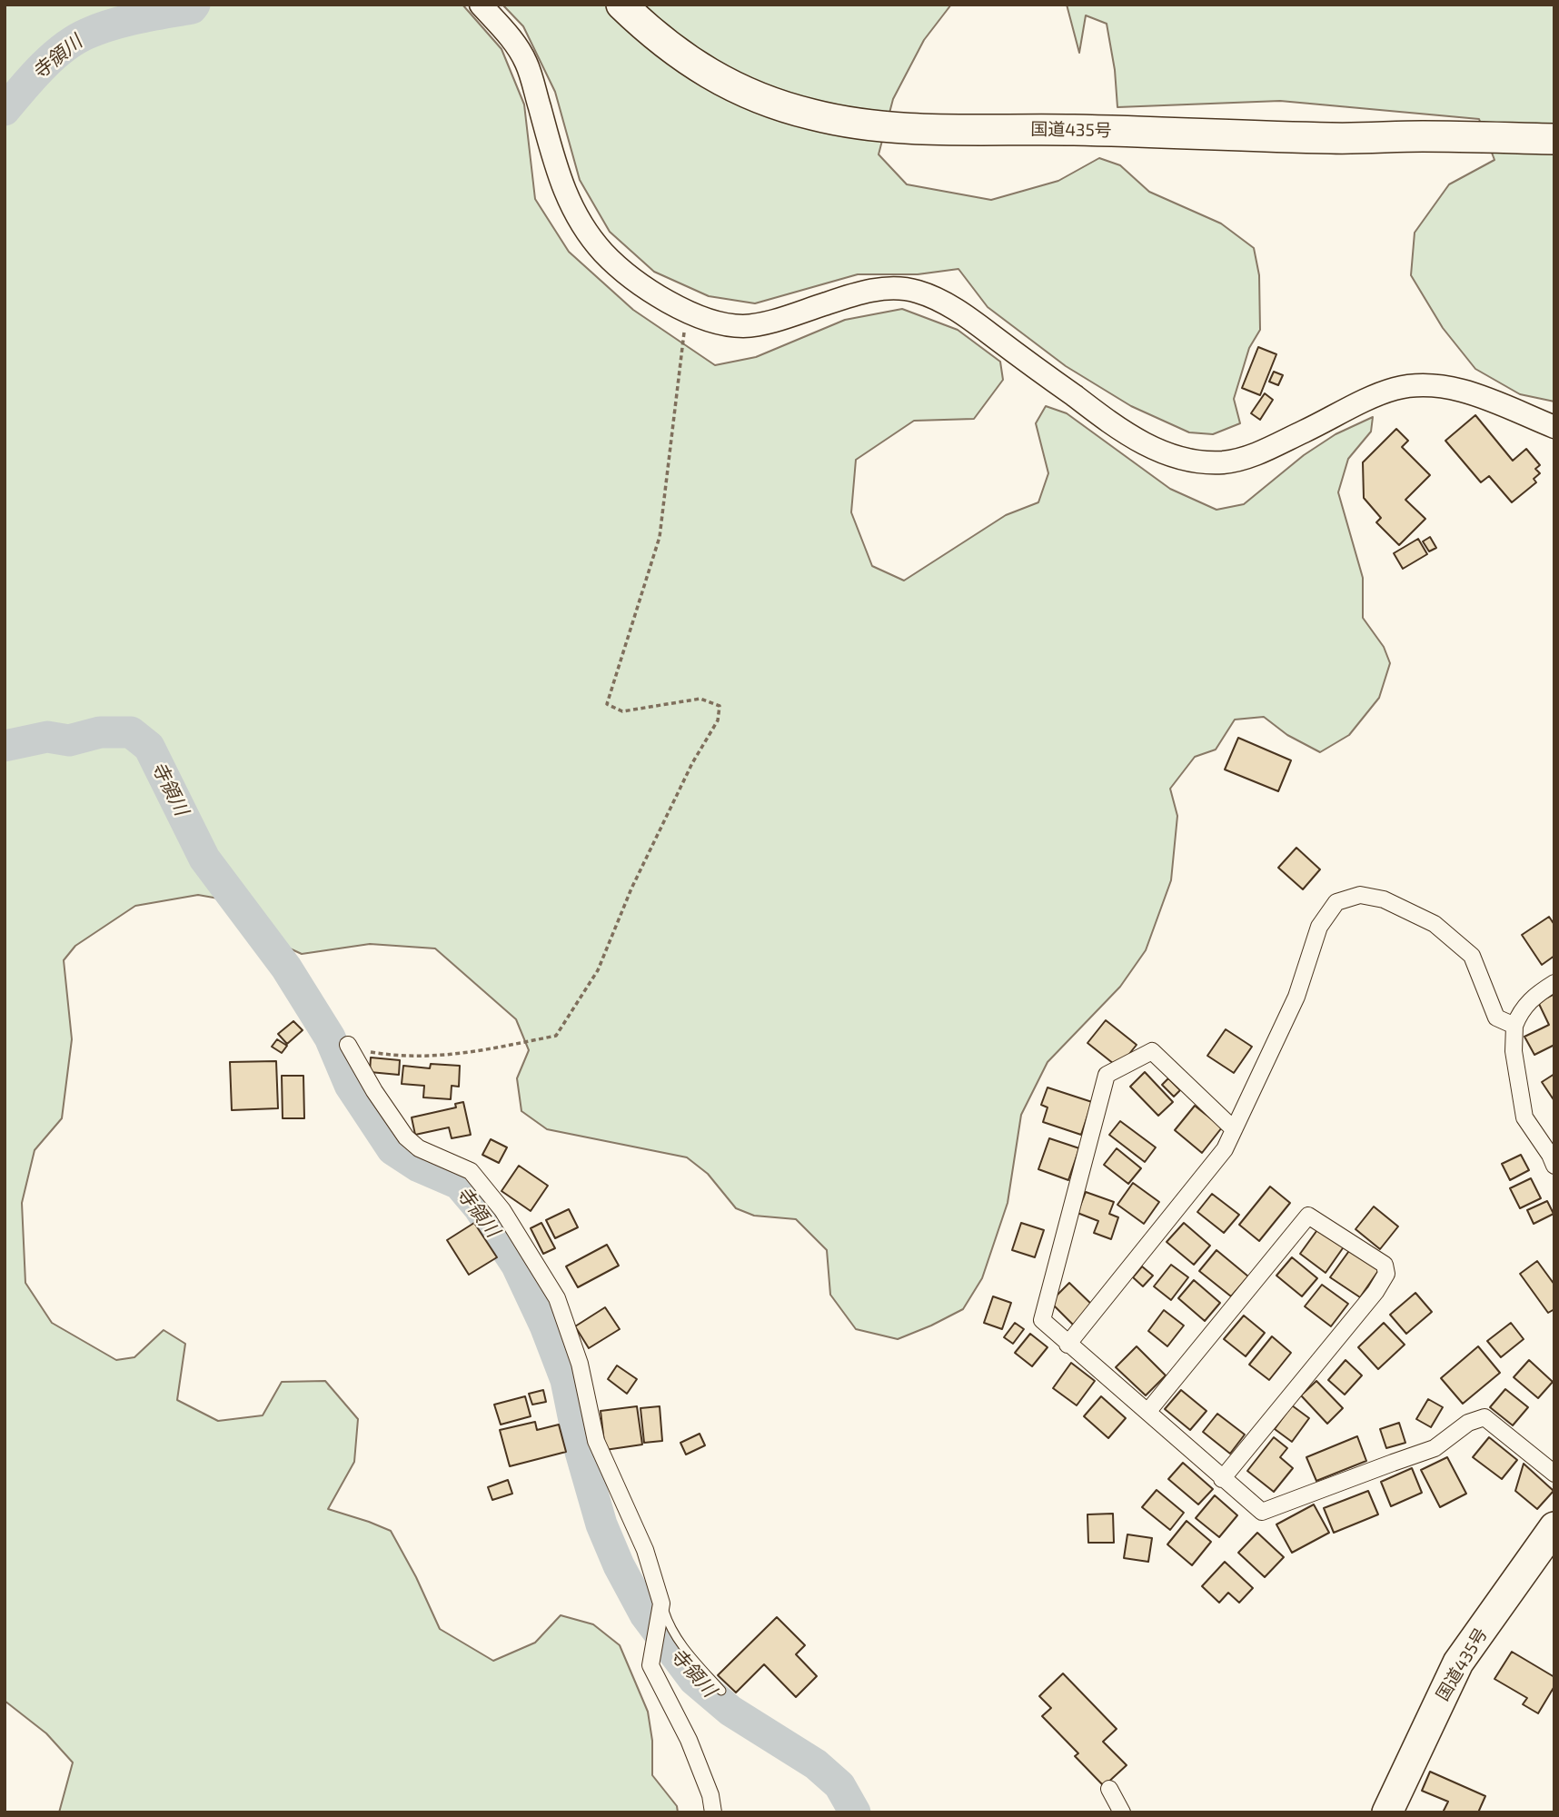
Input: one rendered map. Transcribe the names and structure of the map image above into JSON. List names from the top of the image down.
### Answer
{
  "streets": {
    "highway": ["国道435号"]
  },
  "water": ["寺領川"]
}
